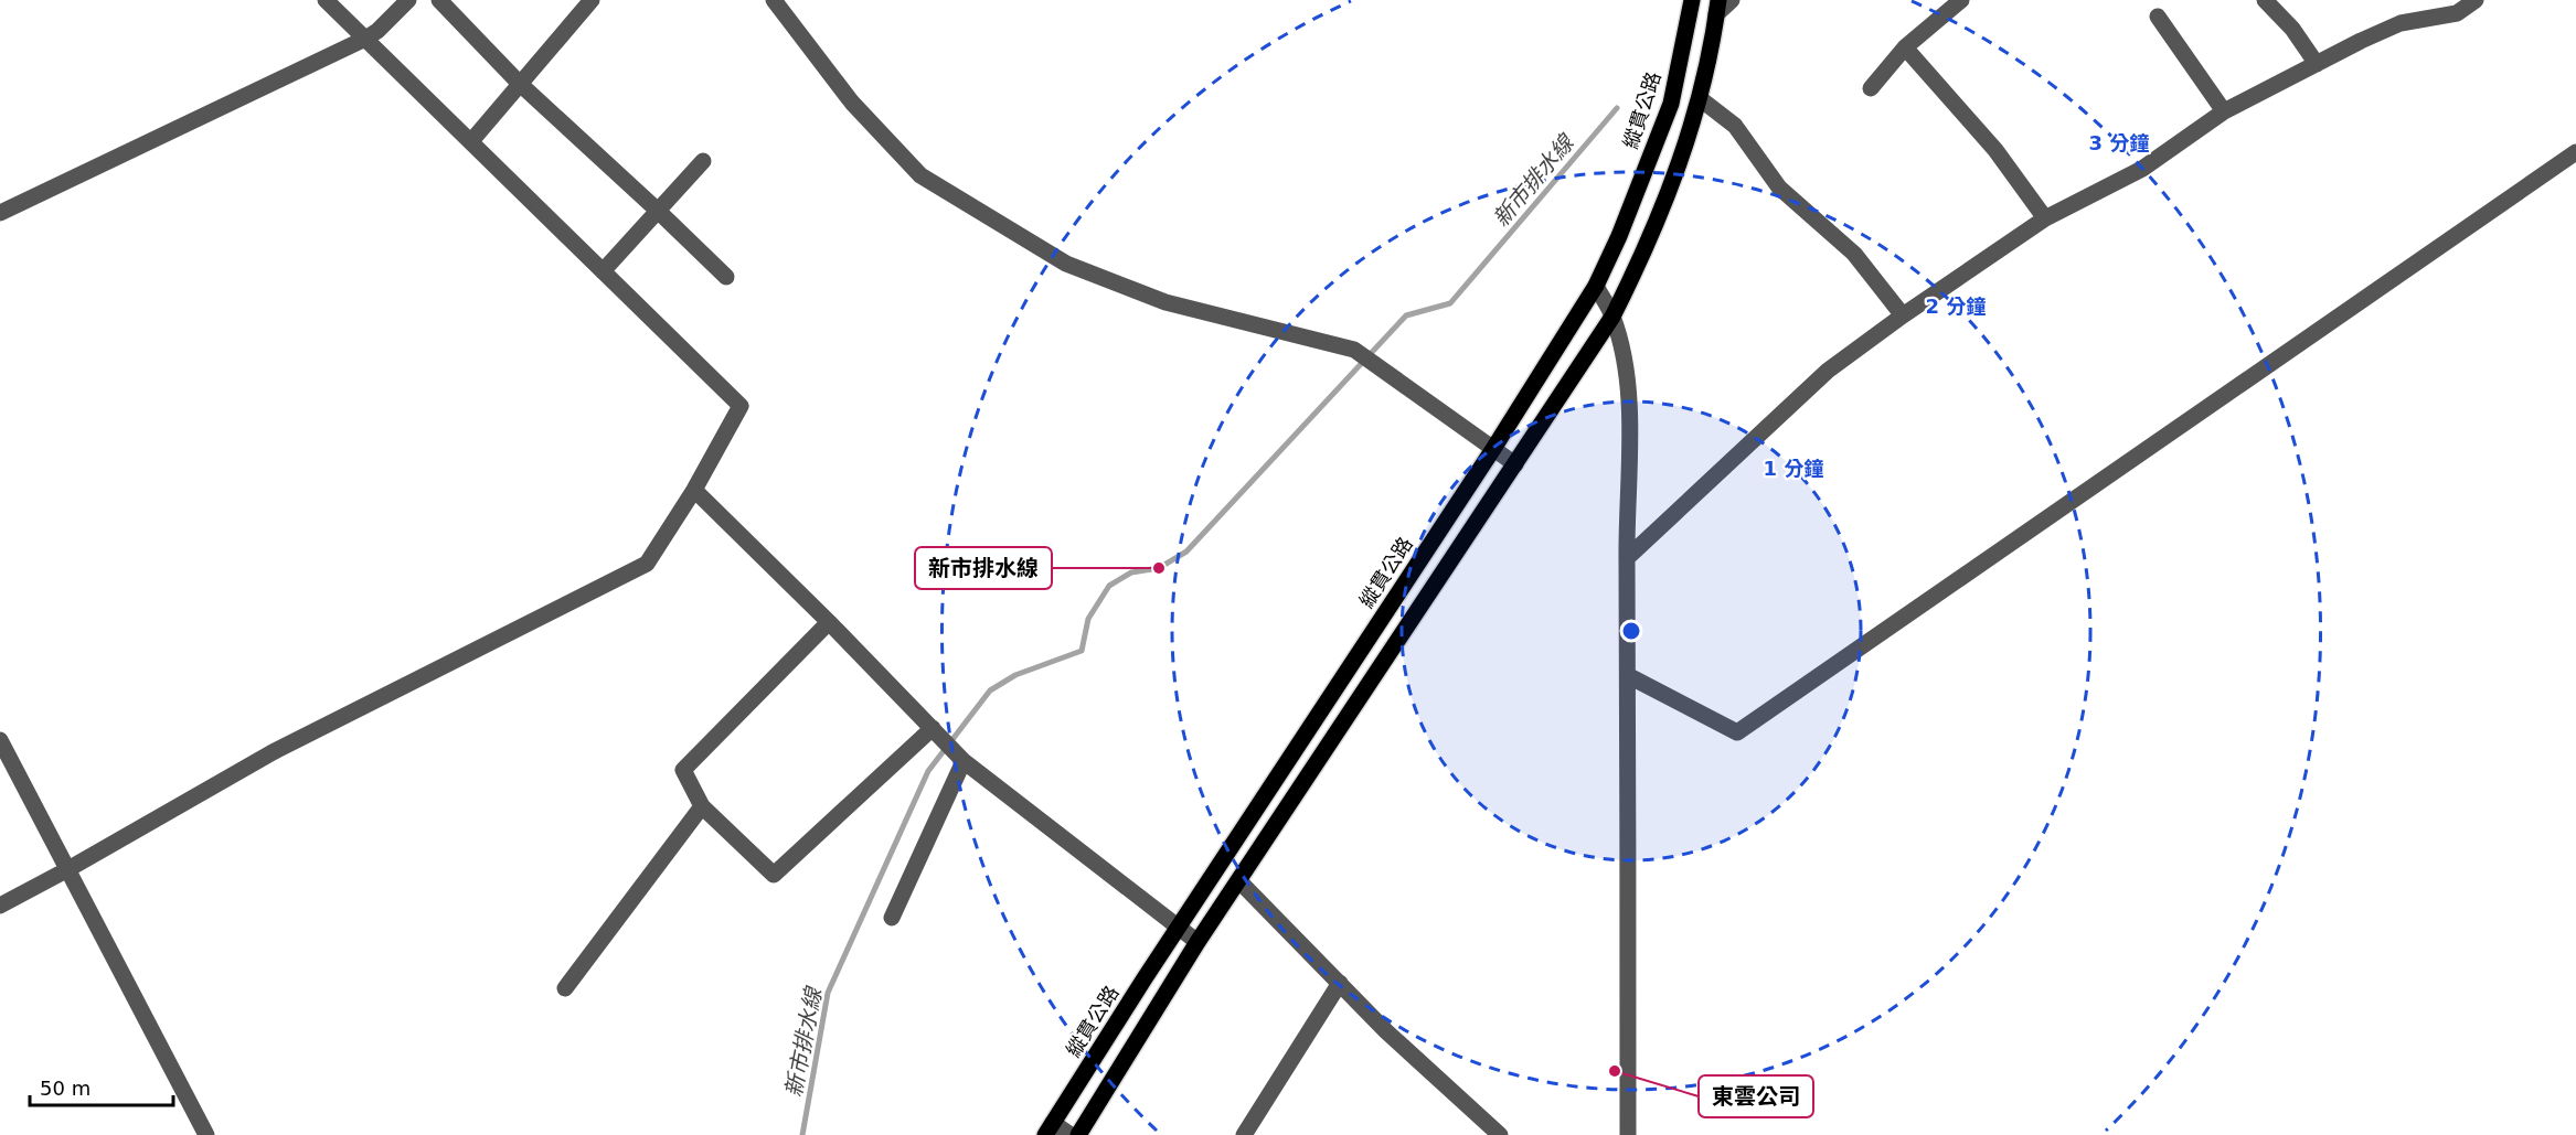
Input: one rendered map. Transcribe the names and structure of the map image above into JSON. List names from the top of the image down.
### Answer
{
  "streets": {
    "main road": ["縱貫公路"]
  },
  "water": ["新市排水線"],
  "places": ["新市排水線", "東雲公司"],
  "scale_bar": "50 m",
  "rings": ["3 分鐘", "2 分鐘", "1 分鐘"]
}
